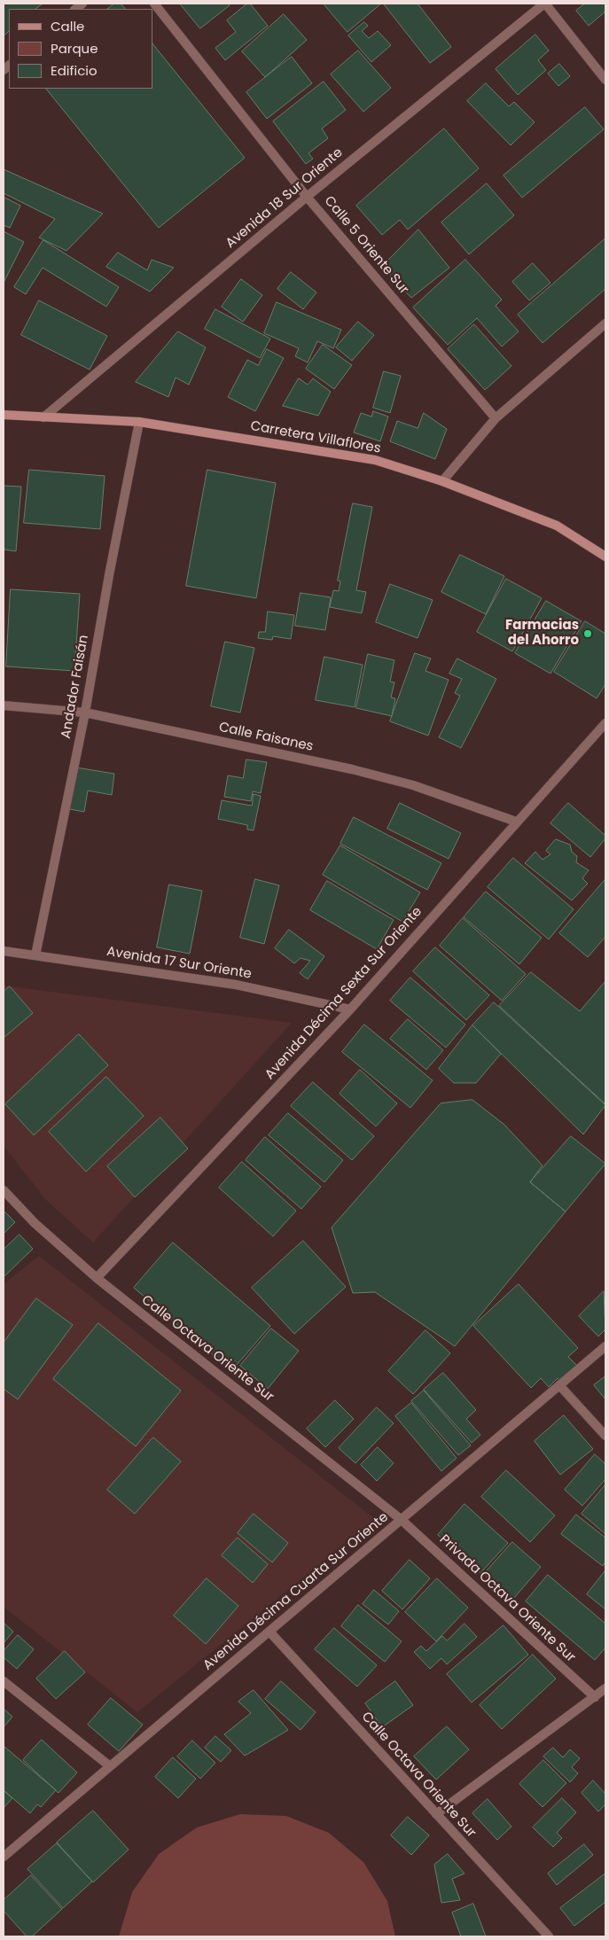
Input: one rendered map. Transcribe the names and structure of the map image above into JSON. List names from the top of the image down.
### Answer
{
  "streets": {
    "main road": ["Carretera Villaflores"],
    "street": [
      "Avenida 18 Sur Oriente",
      "Calle 5 Oriente Sur",
      "Andador Faisán",
      "Calle Faisanes",
      "Avenida 17 Sur Oriente",
      "Avenida Décima Sexta Sur Oriente",
      "Calle Octava Oriente Sur",
      "Avenida Décima Cuarta Sur Oriente",
      "Privada Octava Oriente Sur"
    ]
  },
  "crossings": [
    ["Avenida 18 Sur Oriente", "Calle 5 Oriente Sur"],
    ["Avenida 18 Sur Oriente", "Carretera Villaflores"],
    ["Carretera Villaflores", "Andador Faisán"],
    ["Andador Faisán", "Calle Faisanes"],
    ["Andador Faisán", "Avenida 17 Sur Oriente"],
    ["Calle Faisanes", "Avenida Décima Sexta Sur Oriente"],
    ["Avenida 17 Sur Oriente", "Avenida Décima Sexta Sur Oriente"],
    ["Avenida Décima Sexta Sur Oriente", "Calle Octava Oriente Sur"],
    ["Calle Octava Oriente Sur", "Avenida Décima Cuarta Sur Oriente"],
    ["Calle Octava Oriente Sur", "Privada Octava Oriente Sur"],
    ["Avenida Décima Cuarta Sur Oriente", "Privada Octava Oriente Sur"]
  ],
  "places": ["Farmacias del Ahorro"],
  "legend": ["Calle", "Parque", "Edificio"]
}
